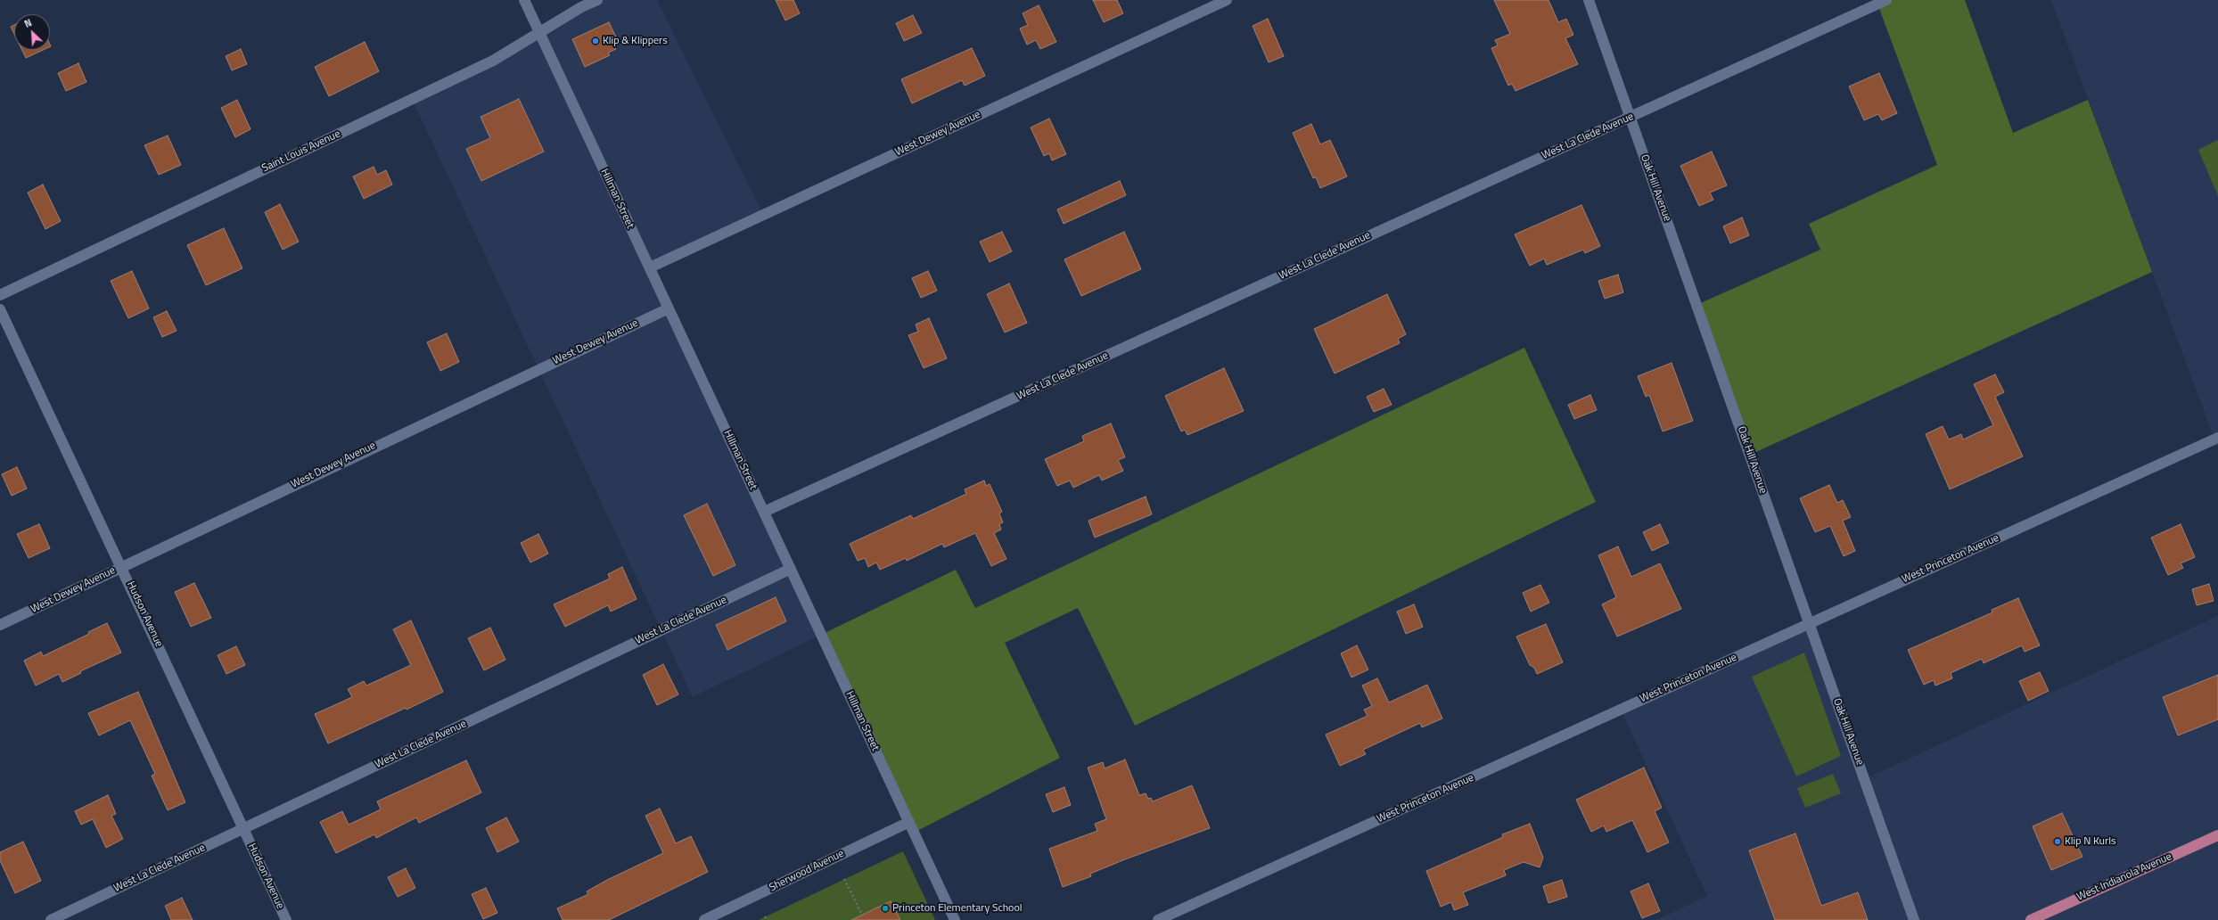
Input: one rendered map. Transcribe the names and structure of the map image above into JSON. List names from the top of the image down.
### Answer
{
  "streets": {
    "main road": ["West Indianola Avenue"],
    "street": [
      "West Dewey Avenue",
      "West La Clede Avenue",
      "Saint Louis Avenue",
      "Oak Hill Avenue",
      "Hillman Street",
      "West Princeton Avenue",
      "Hudson Avenue",
      "Sherwood Avenue"
    ]
  },
  "crossings": [
    ["West Dewey Avenue", "Hillman Street"],
    ["West Dewey Avenue", "Hudson Avenue"],
    ["West La Clede Avenue", "Oak Hill Avenue"],
    ["West La Clede Avenue", "Hillman Street"],
    ["West La Clede Avenue", "Hudson Avenue"],
    ["Saint Louis Avenue", "Hillman Street"],
    ["Oak Hill Avenue", "West Princeton Avenue"],
    ["Hillman Street", "Sherwood Avenue"]
  ],
  "places": ["Klip & Klippers", "Klip N Kurls", "Princeton Elementary School"],
  "north": "top left"
}
